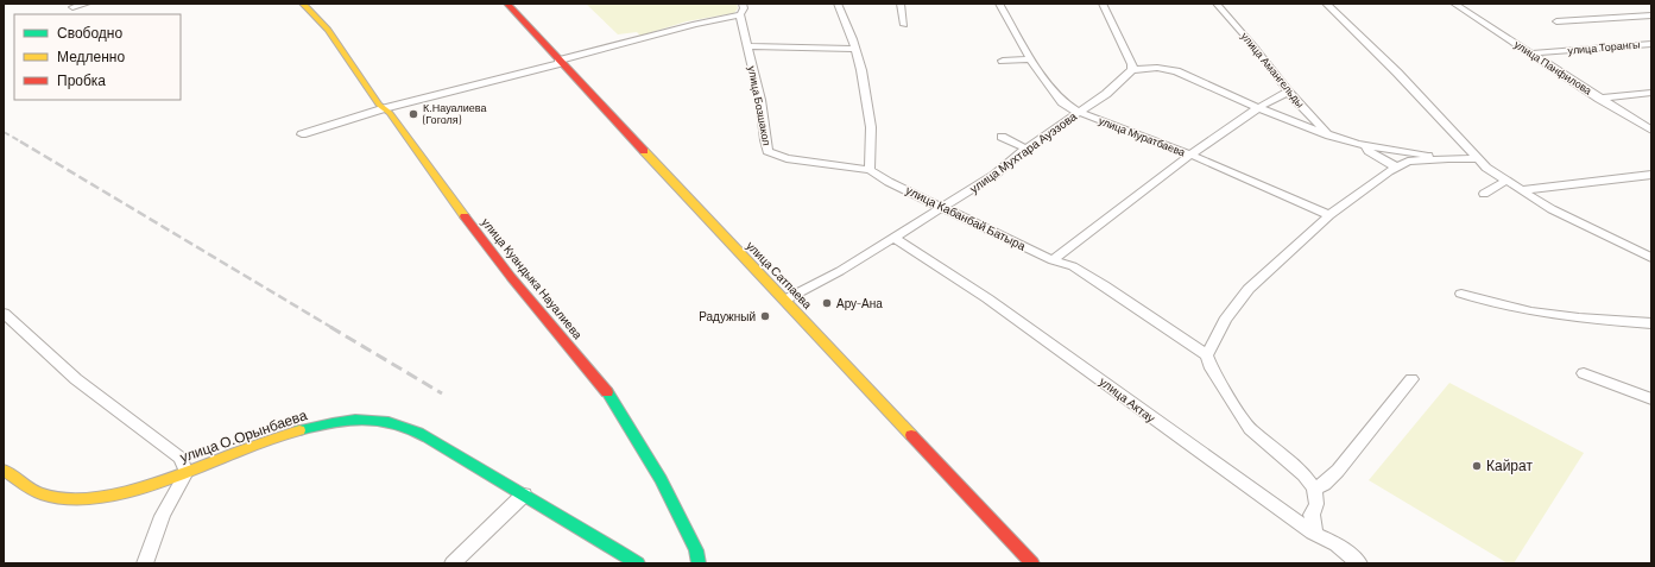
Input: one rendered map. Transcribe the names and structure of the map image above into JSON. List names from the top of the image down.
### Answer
{
  "streets": {
    "street": [
      "улица Торангы",
      "улица Панфилова",
      "улица Амангельды",
      "улица Бозшакол",
      "улица Муратбаева",
      "улица Мухтара Ауэзова",
      "улица Кабанбай Батыра",
      "улица Сатпаева",
      "улица Куандыка Науалиева",
      "улица Актау",
      "улица О.Орынбаева"
    ]
  },
  "crossings": [
    ["улица Торангы", "улица Панфилова"],
    ["улица Бозшакол", "улица Кабанбай Батыра"],
    ["улица Муратбаева", "улица Мухтара Ауэзова"],
    ["улица Мухтара Ауэзова", "улица Кабанбай Батыра"],
    ["улица Мухтара Ауэзова", "улица Сатпаева"],
    ["улица Мухтара Ауэзова", "улица Актау"]
  ],
  "places": [
    "К.Науалиева (Гоголя)",
    "Ару-Ана",
    "Радужный",
    "Кайрат"
  ],
  "legend": ["Свободно", "Медленно", "Пробка"]
}
